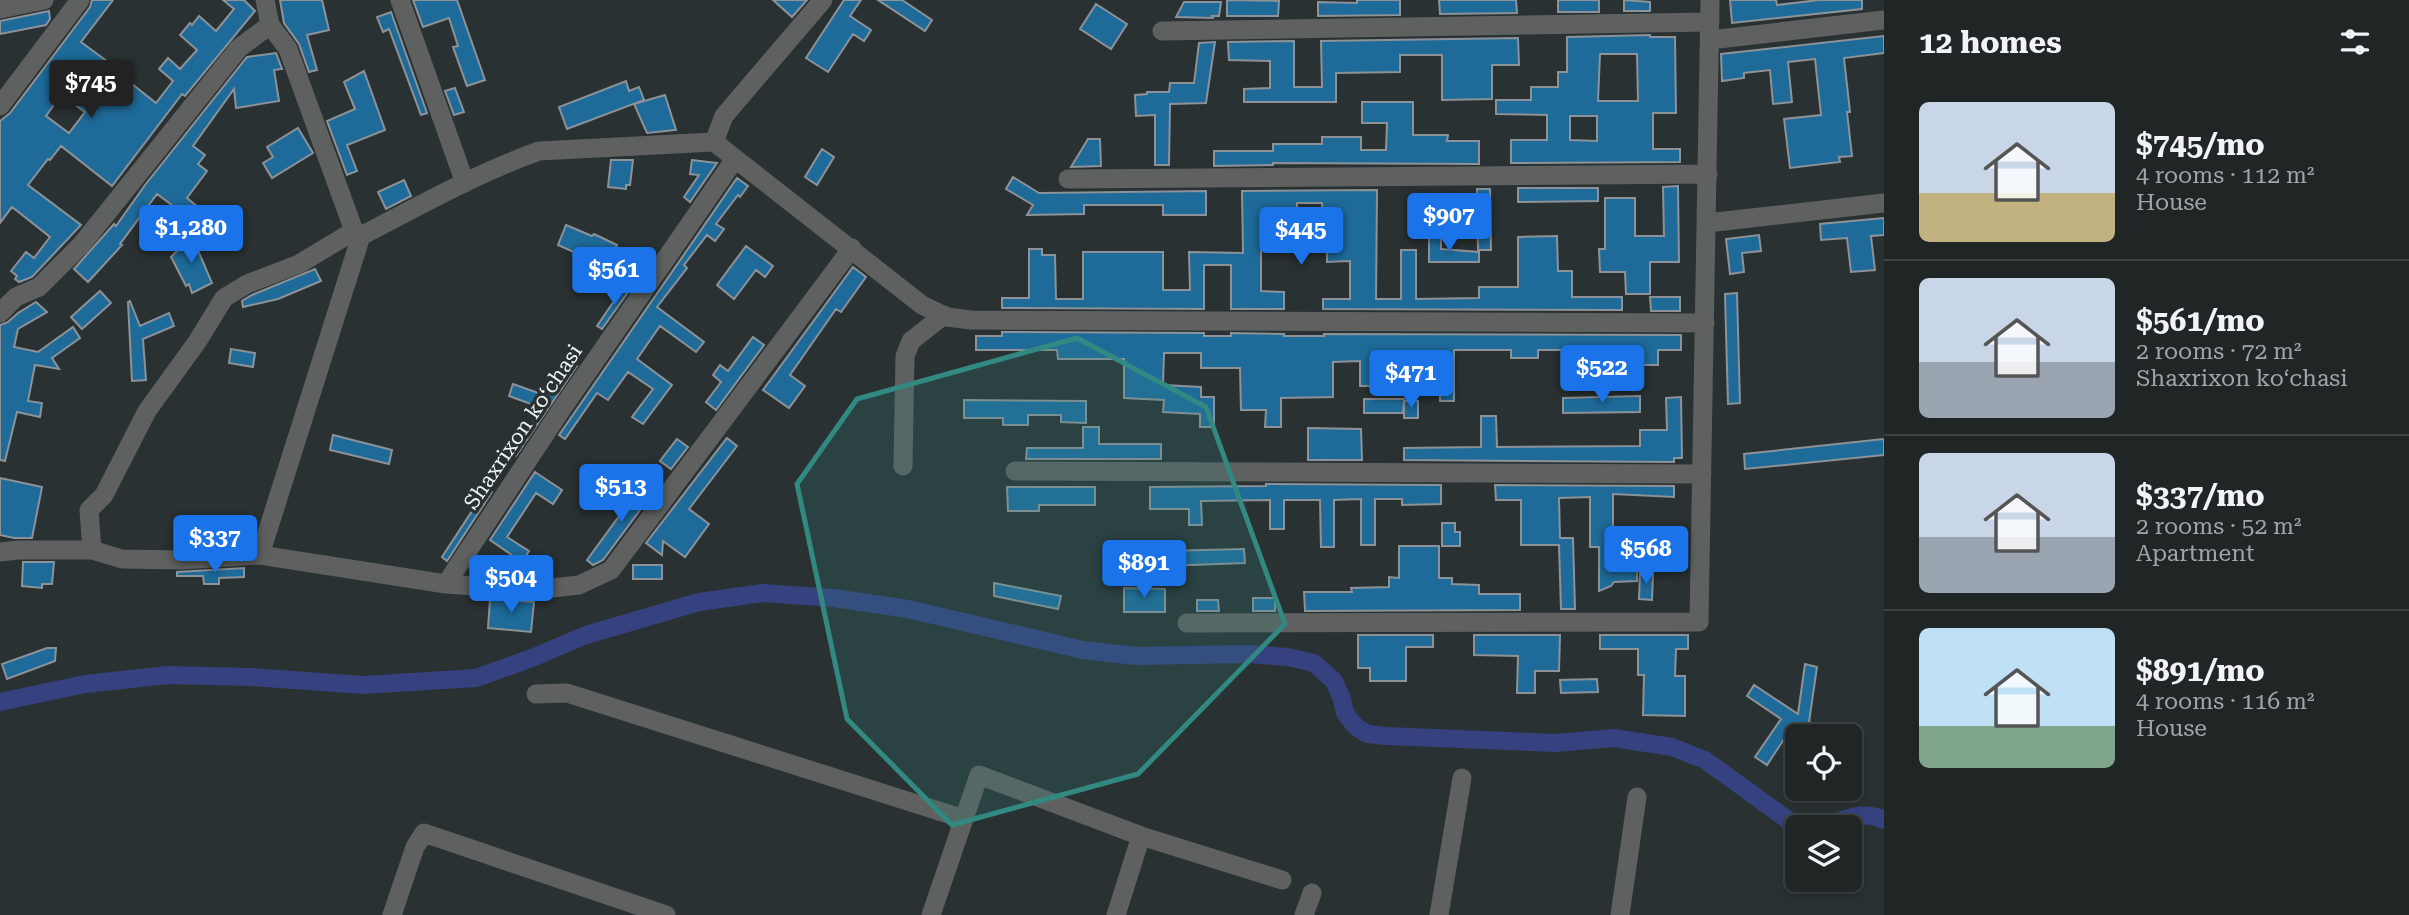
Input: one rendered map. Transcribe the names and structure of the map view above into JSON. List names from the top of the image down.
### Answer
{
  "streets": {
    "street": ["Shaxrixon koʻchasi"]
  },
  "page": {
    "heading": "12 homes",
    "price": [
      "$745",
      "$907",
      "$1,280",
      "$445",
      "$561",
      "$522",
      "$471",
      "$513",
      "$337",
      "$568",
      "$891",
      "$504"
    ],
    "list": [
      {
        "name": "$745/mo",
        "note": "4 rooms · 112 m² · House"
      },
      {
        "name": "$561/mo",
        "note": "2 rooms · 72 m² · Shaxrixon koʻchasi"
      },
      {
        "name": "$337/mo",
        "note": "2 rooms · 52 m² · Apartment"
      },
      {
        "name": "$891/mo",
        "note": "4 rooms · 116 m² · House"
      }
    ]
  }
}
